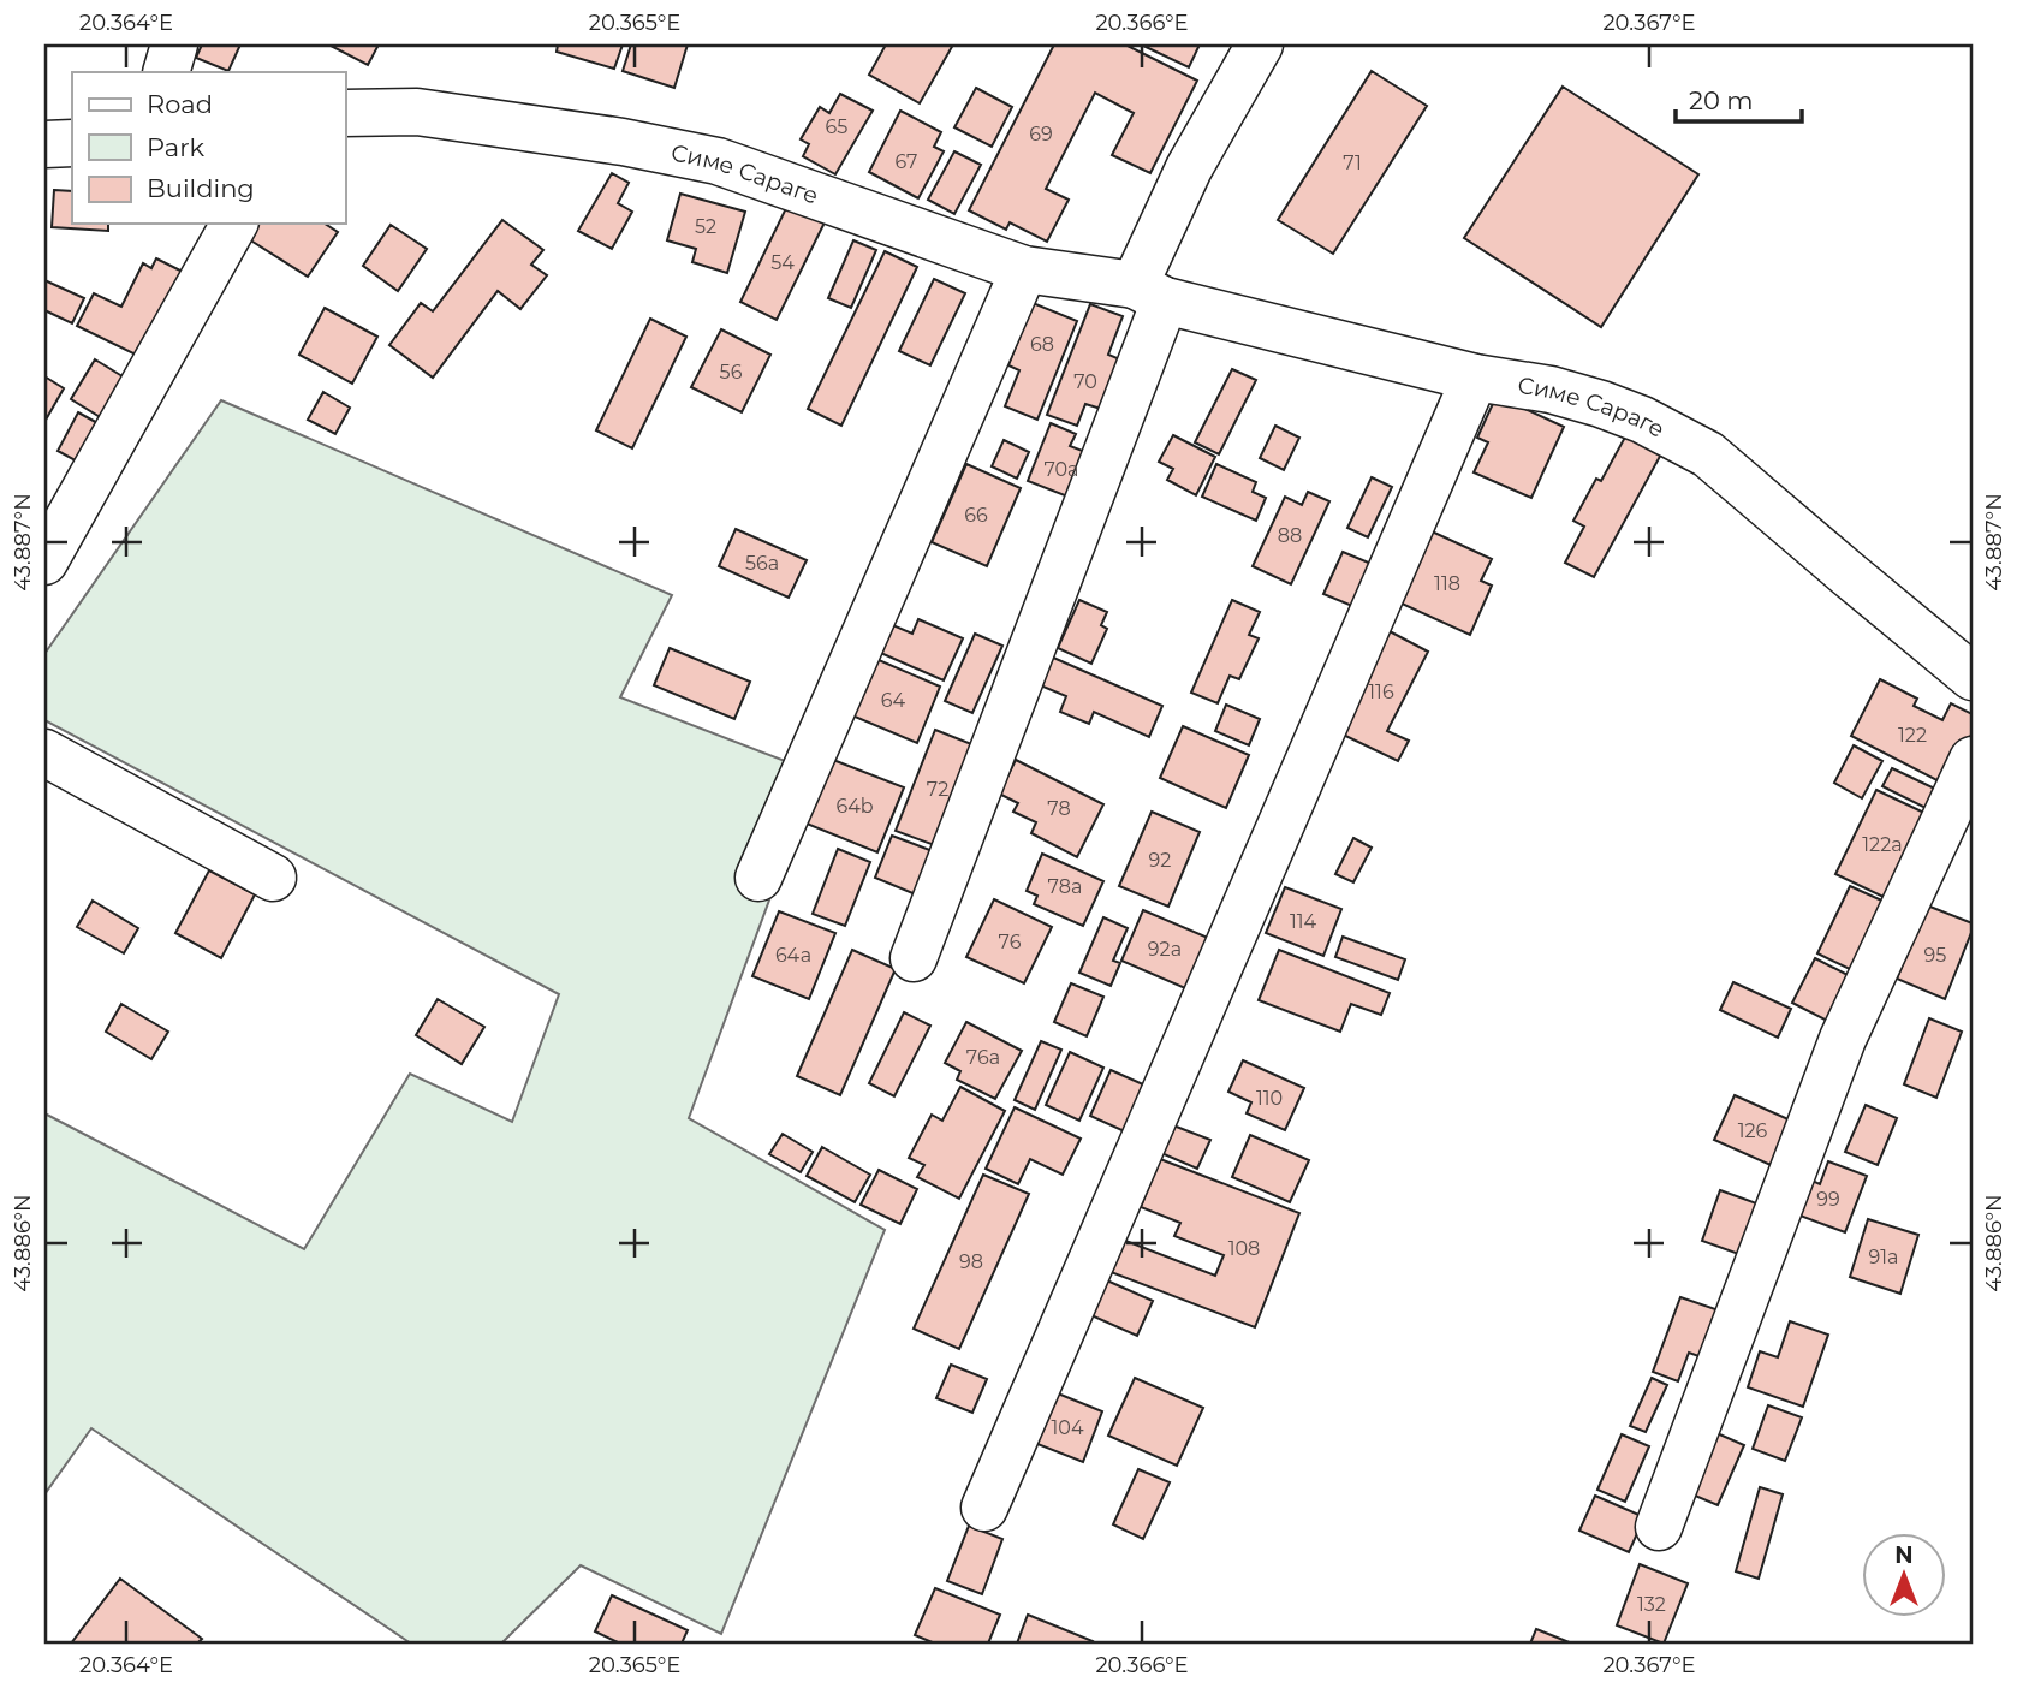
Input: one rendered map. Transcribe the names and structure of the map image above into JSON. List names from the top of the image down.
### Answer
{
  "streets": {
    "street": ["Симе Сараге"]
  },
  "house_numbers": [
    "65",
    "69",
    "67",
    "71",
    "52",
    "54",
    "68",
    "56",
    "70",
    "70a",
    "66",
    "88",
    "56a",
    "118",
    "116",
    "64",
    "122",
    "72",
    "64b",
    "78",
    "122a",
    "92",
    "78a",
    "114",
    "76",
    "92a",
    "64a",
    "95",
    "76a",
    "110",
    "126",
    "99",
    "108",
    "91a",
    "98",
    "104",
    "132"
  ],
  "legend": ["Road", "Park", "Building"],
  "scale_bar": "20 m",
  "north": "top",
  "coordinates": [
    "20.364°E",
    "20.365°E",
    "20.366°E",
    "20.367°E",
    "43.887°N",
    "43.886°N"
  ]
}
